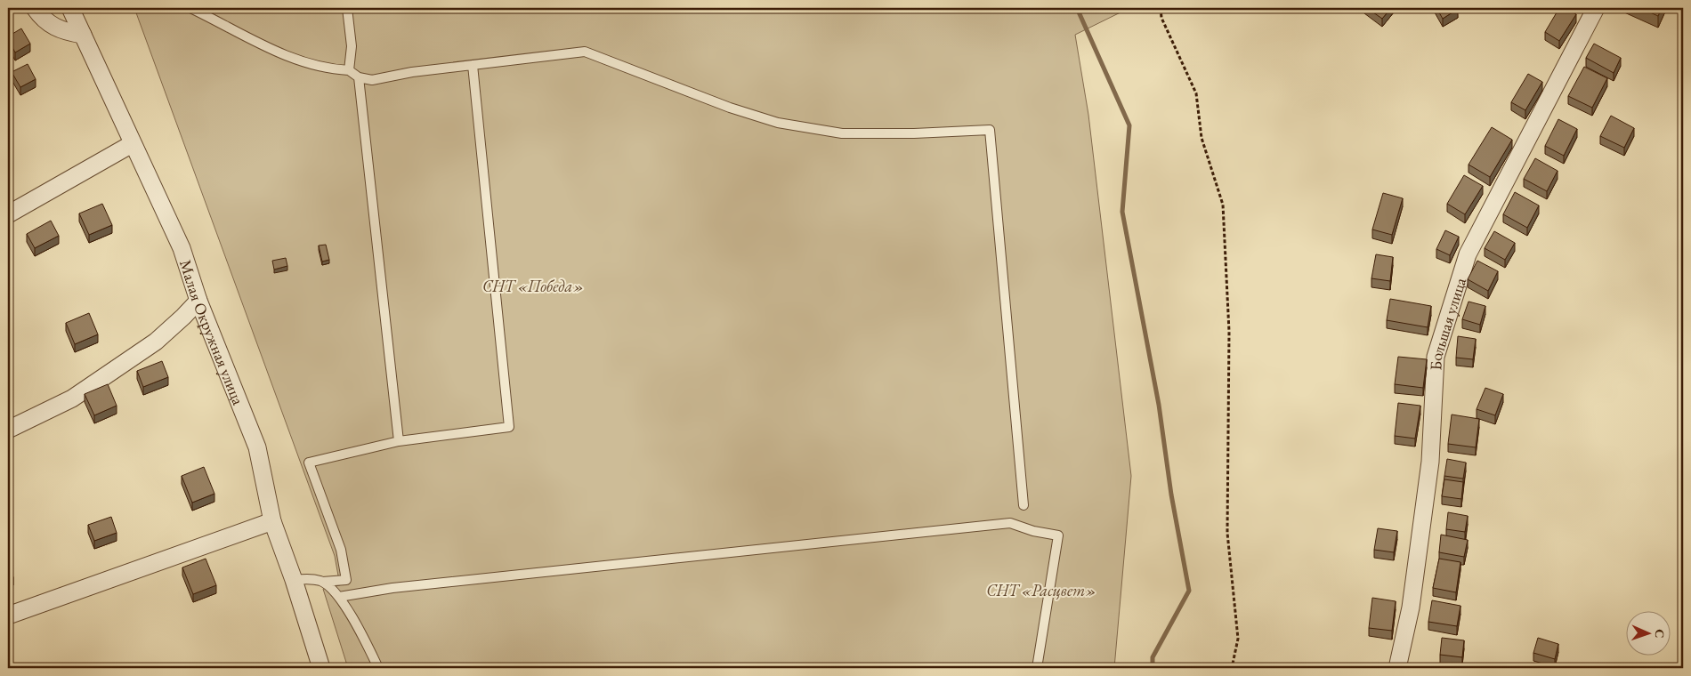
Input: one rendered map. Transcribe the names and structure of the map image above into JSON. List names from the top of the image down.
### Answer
{
  "streets": {
    "street": ["Большая улица", "Малая Окружная улица"]
  },
  "parks": ["СНТ «Победа»", "СНТ «Расцвет»"],
  "north": "right"
}
